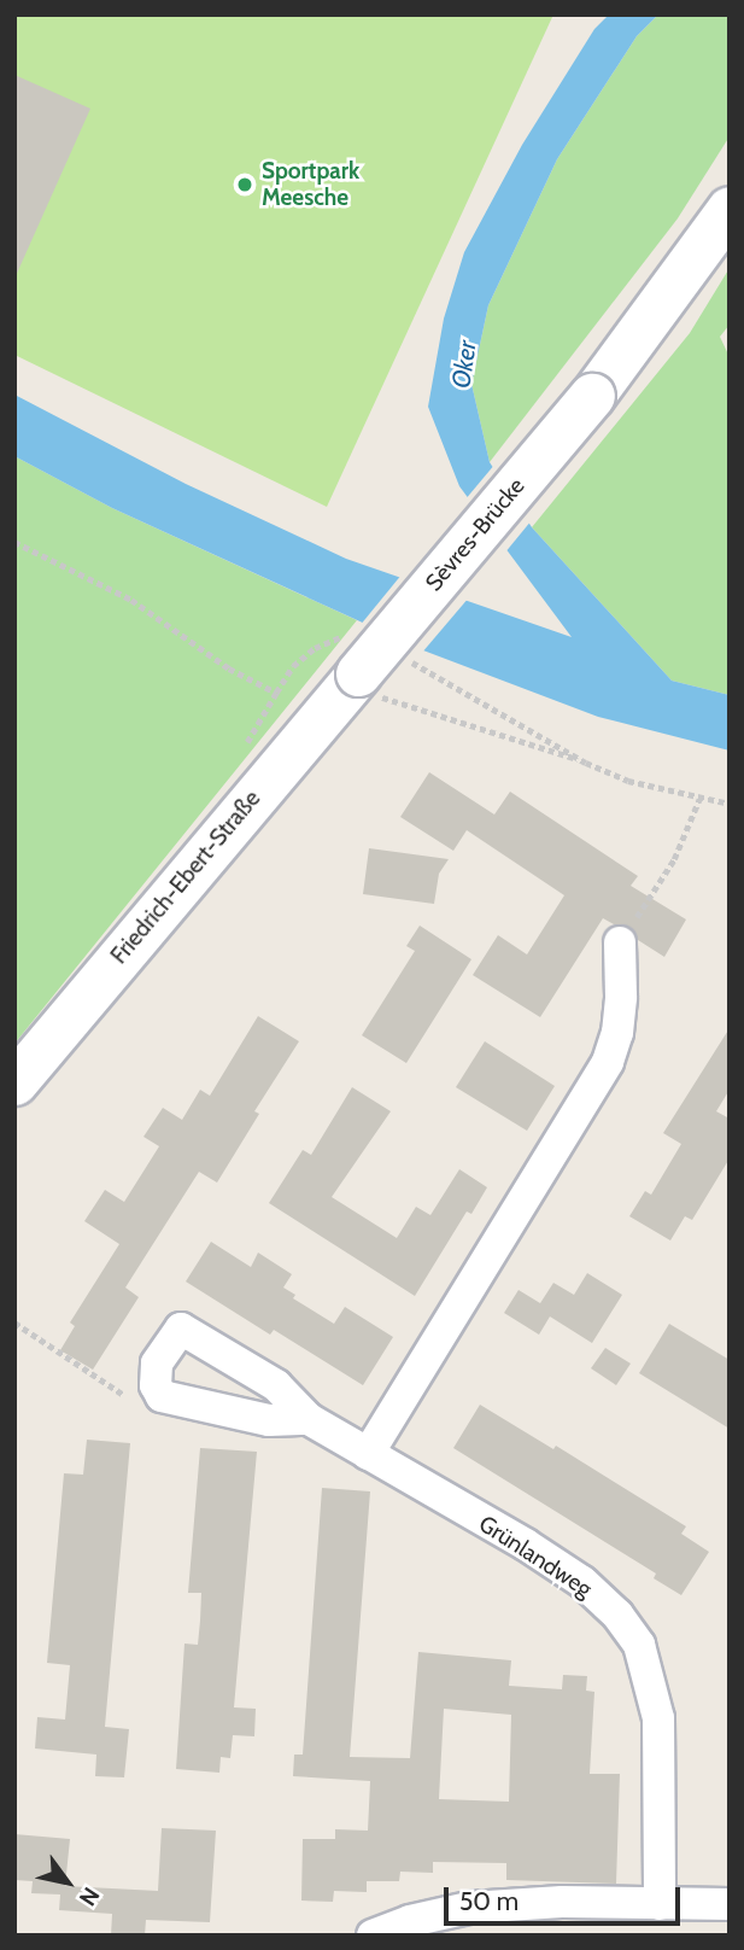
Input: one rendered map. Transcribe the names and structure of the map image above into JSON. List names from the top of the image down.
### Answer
{
  "streets": {
    "main road": ["Sèvres-Brücke", "Friedrich-Ebert-Straße"],
    "street": ["Grünlandweg"]
  },
  "crossings": [
    ["Sèvres-Brücke", "Friedrich-Ebert-Straße"]
  ],
  "water": ["Oker"],
  "places": ["Sportpark Meesche"],
  "scale_bar": "50 m",
  "north": "bottom right"
}
